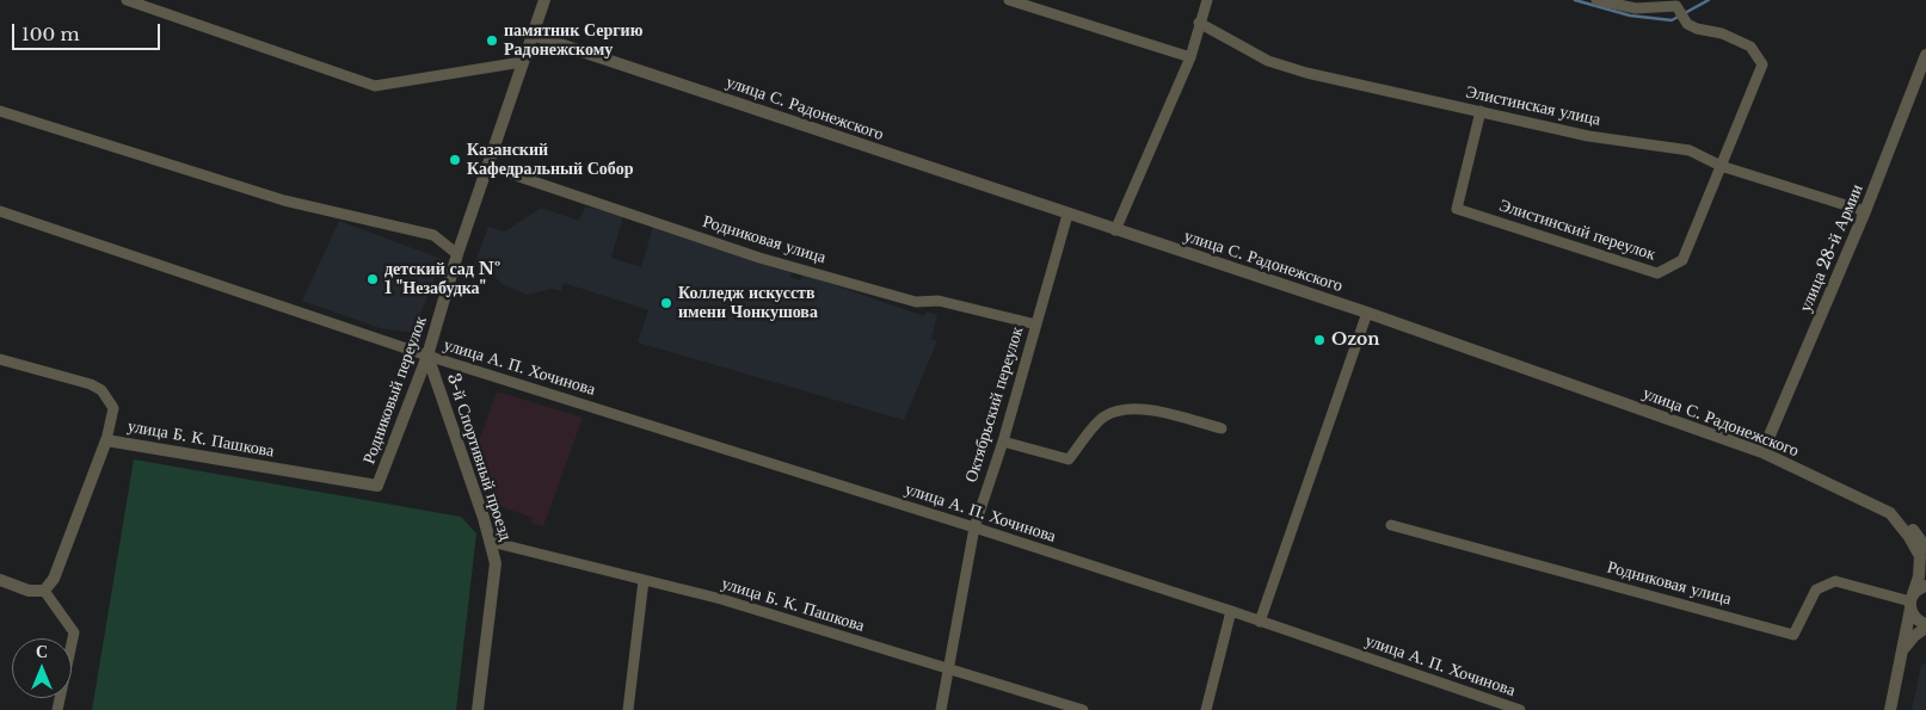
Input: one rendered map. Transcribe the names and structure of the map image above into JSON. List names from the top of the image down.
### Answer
{
  "streets": {
    "street": [
      "Элистинская улица",
      "улица С. Радонежского",
      "Элистинский переулок",
      "Родниковая улица",
      "улица 28-й Армии",
      "улица А. П. Хочинова",
      "Родниковый переулок",
      "Октябрьский переулок",
      "улица Б. К. Пашкова",
      "3-й Спортивный проезд"
    ]
  },
  "crossings": [
    ["Элистинская улица", "Элистинский переулок"],
    ["Элистинская улица", "улица 28-й Армии"],
    ["улица С. Радонежского", "Родниковая улица"],
    ["улица С. Радонежского", "улица 28-й Армии"],
    ["улица С. Радонежского", "Родниковый переулок"],
    ["улица С. Радонежского", "Октябрьский переулок"],
    ["Родниковая улица", "Родниковый переулок"],
    ["Родниковая улица", "Октябрьский переулок"],
    ["улица А. П. Хочинова", "Родниковый переулок"],
    ["улица А. П. Хочинова", "Октябрьский переулок"],
    ["улица А. П. Хочинова", "3-й Спортивный проезд"],
    ["Родниковый переулок", "улица Б. К. Пашкова"],
    ["Родниковый переулок", "3-й Спортивный проезд"],
    ["Октябрьский переулок", "улица Б. К. Пашкова"],
    ["улица Б. К. Пашкова", "3-й Спортивный проезд"]
  ],
  "places": [
    "памятник Сергию Радонежскому",
    "Казанский Кафедральный Собор",
    "детский сад № 1 \"Незабудка\"",
    "Колледж искусств имени Чонкушова",
    "Ozon"
  ],
  "scale_bar": "100 m",
  "north": "top"
}
